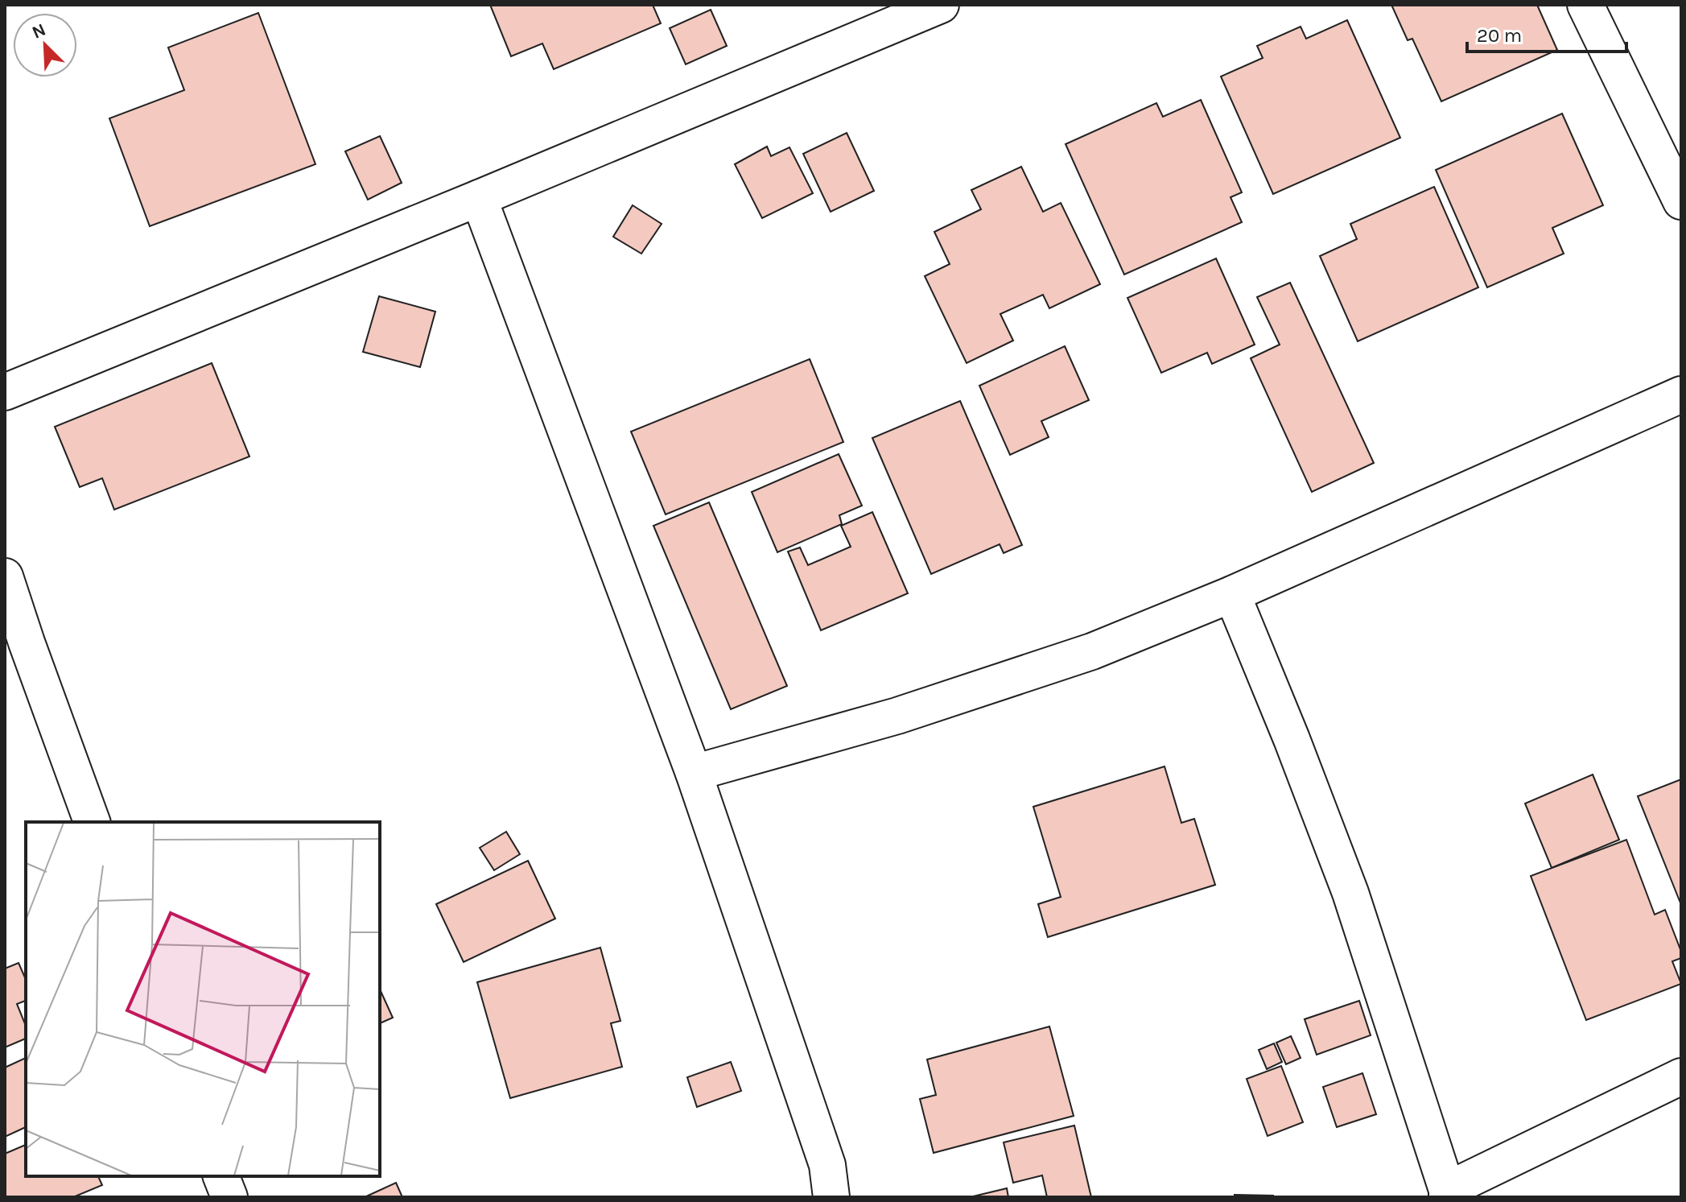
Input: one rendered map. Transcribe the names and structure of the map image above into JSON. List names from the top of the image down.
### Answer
{
  "scale_bar": "20 m",
  "north": "top left"
}
